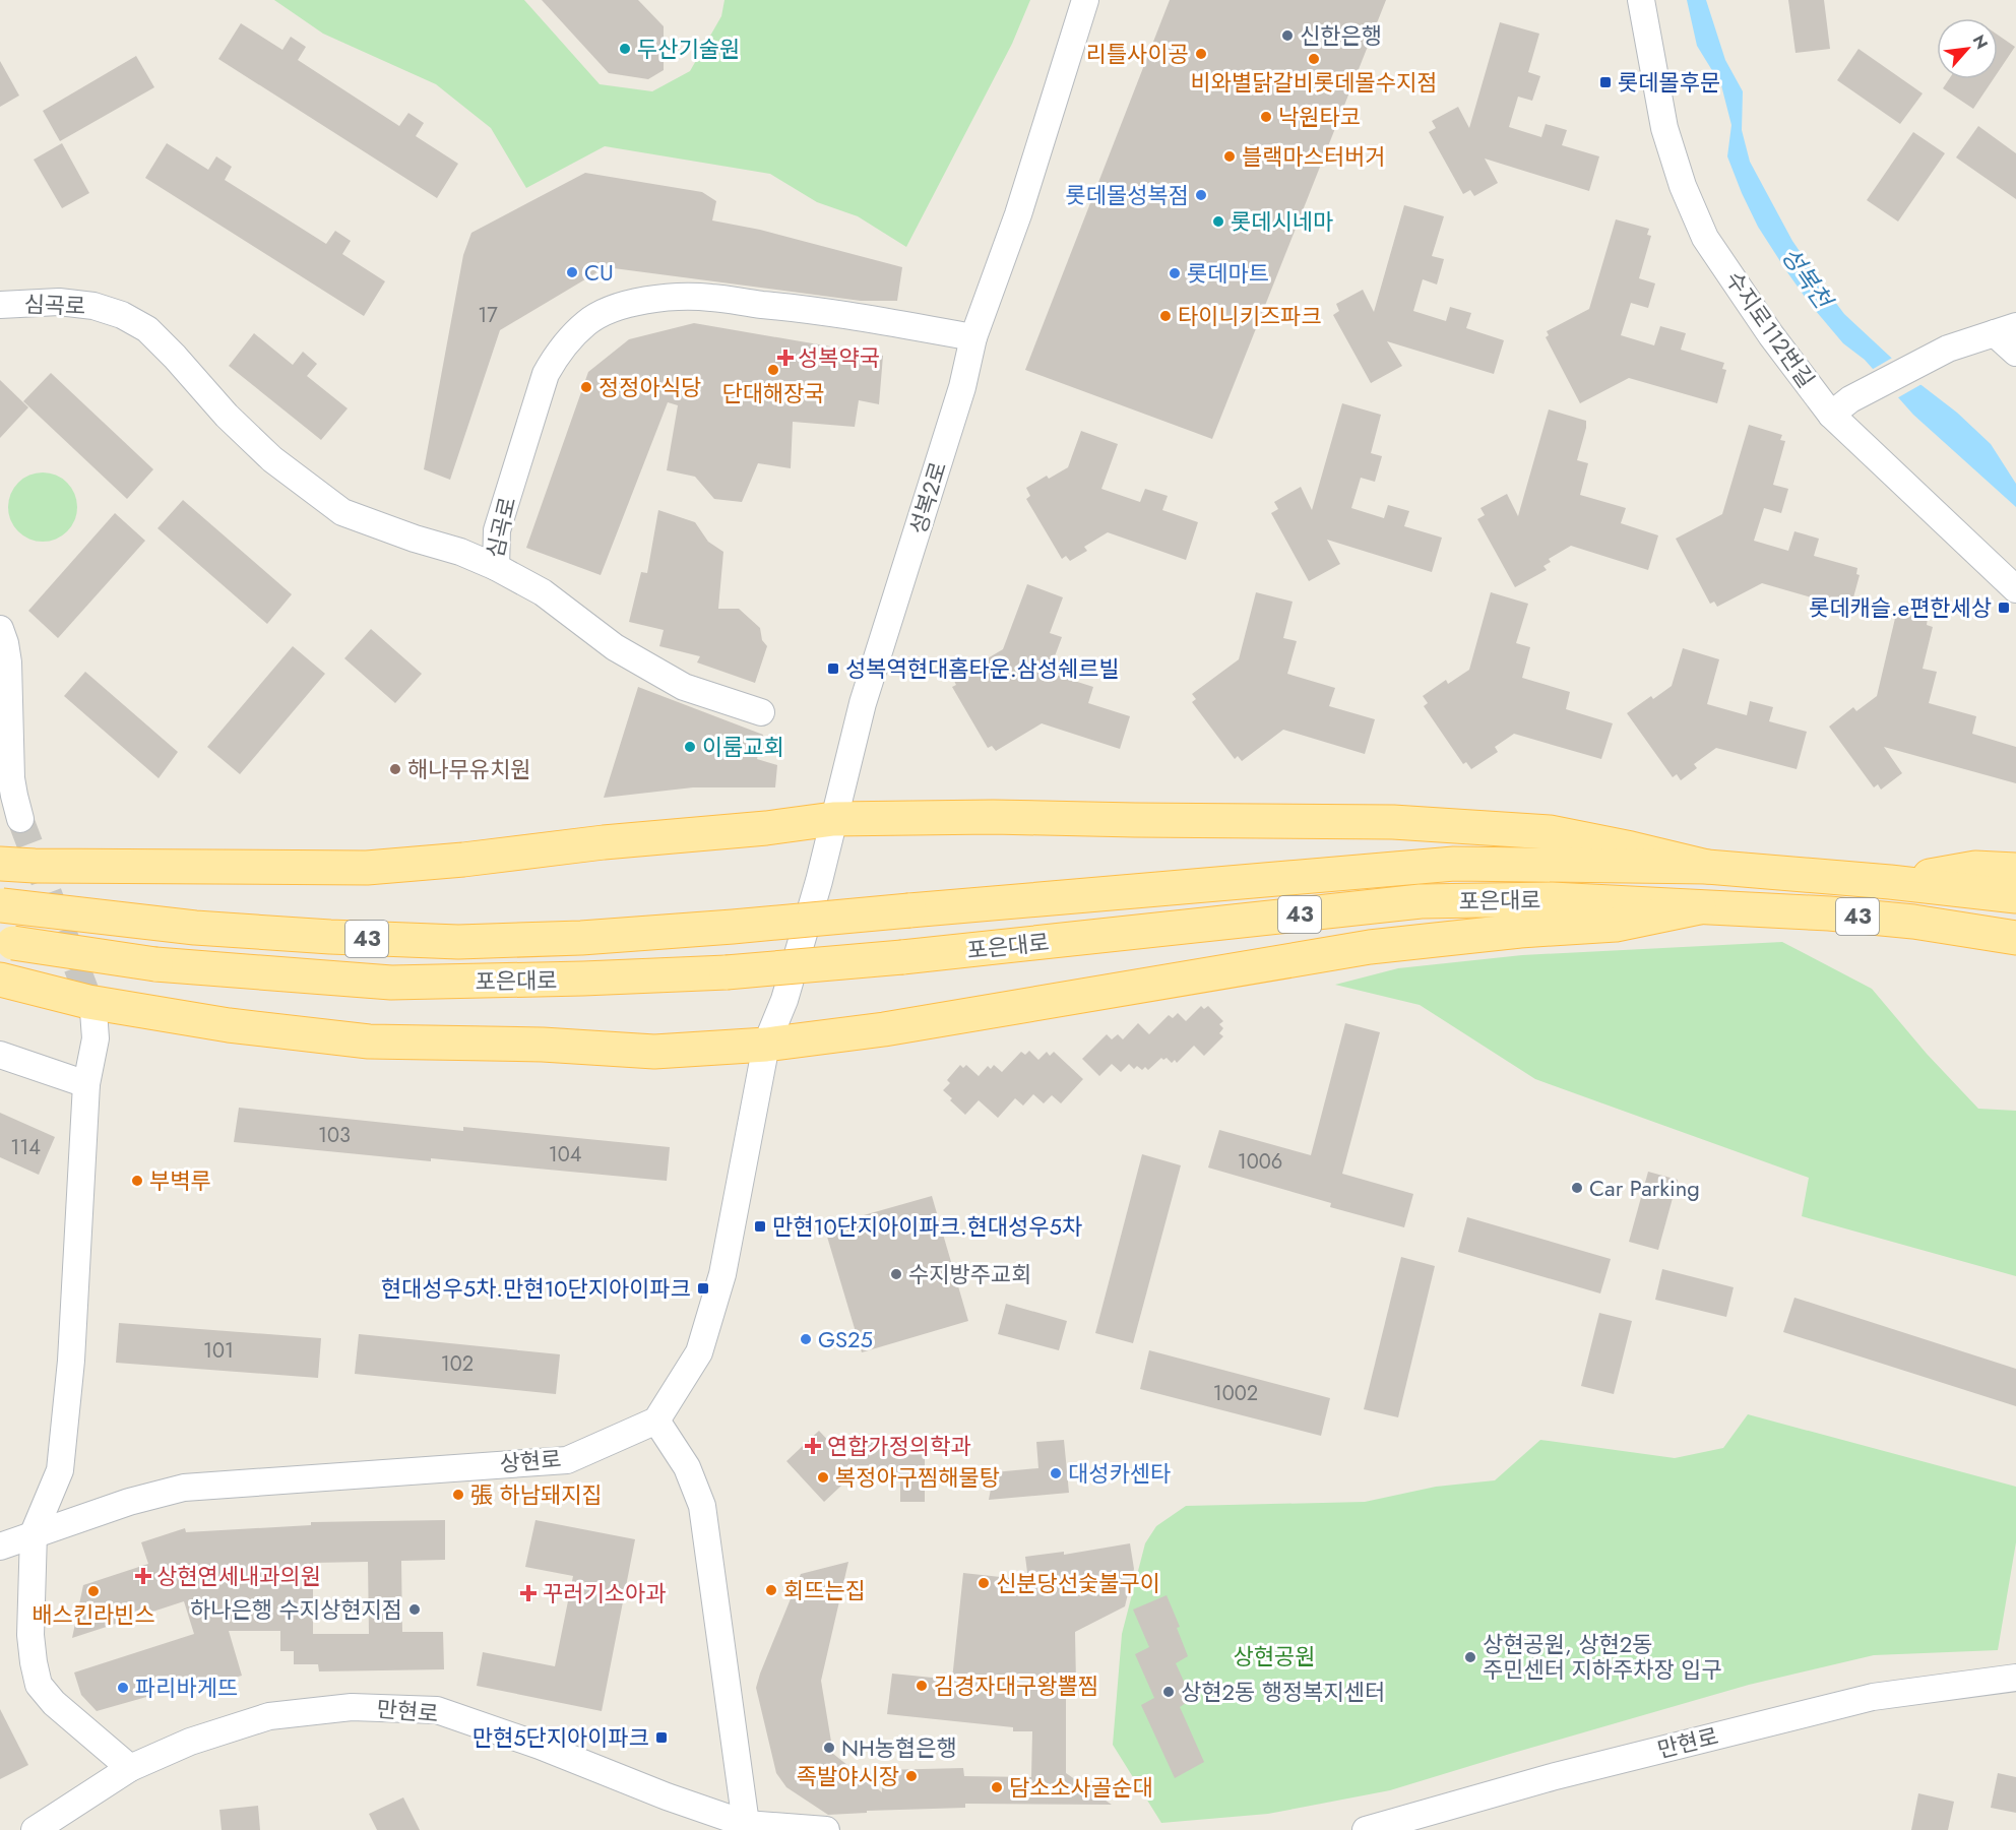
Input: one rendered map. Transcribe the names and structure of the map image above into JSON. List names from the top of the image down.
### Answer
{
  "streets": {
    "main road": ["포은대로", "43"],
    "street": [
      "심곡로",
      "수지로112번길",
      "성복2로",
      "상현로",
      "만현로"
    ]
  },
  "crossings": [
    ["심곡로", "성복2로"]
  ],
  "water": ["성복천"],
  "parks": ["상현공원"],
  "places": {
    "other": [
      "신한은행",
      "두산기술원",
      "리틀사이공",
      "비와별닭갈비롯데몰수지점",
      "낙원타코",
      "블랙마스터버거",
      "롯데몰성복점",
      "롯데시네마",
      "CU",
      "롯데마트",
      "타이니키즈파크",
      "단대해장국",
      "정정아식당",
      "이룸교회",
      "해나무유치원",
      "부벽루",
      "Car Parking",
      "수지방주교회",
      "GS25",
      "대성카센타",
      "복정아구찜해물탕",
      "張 하남돼지집",
      "신분당선숯불구이",
      "회뜨는집",
      "배스킨라빈스",
      "하나은행 수지상현지점",
      "상현공원, 상현2동 주민센터 지하주차장 입구",
      "김경자대구왕뽈찜",
      "파리바게뜨",
      "상현2동 행정복지센터",
      "NH농협은행",
      "족발야시장",
      "담소소사골순대"
    ],
    "transit": [
      "롯데몰후문",
      "롯데캐슬.e편한세상",
      "성복역현대홈타운.삼성쉐르빌",
      "만현10단지아이파크.현대성우5차",
      "현대성우5차.만현10단지아이파크",
      "만현5단지아이파크"
    ],
    "health": [
      "성복약국",
      "연합가정의학과",
      "상현연세내과의원",
      "꾸러기소아과"
    ]
  },
  "house_numbers": [
    "17",
    "103",
    "114",
    "104",
    "1006",
    "101",
    "102",
    "1002"
  ],
  "north": "top right"
}
